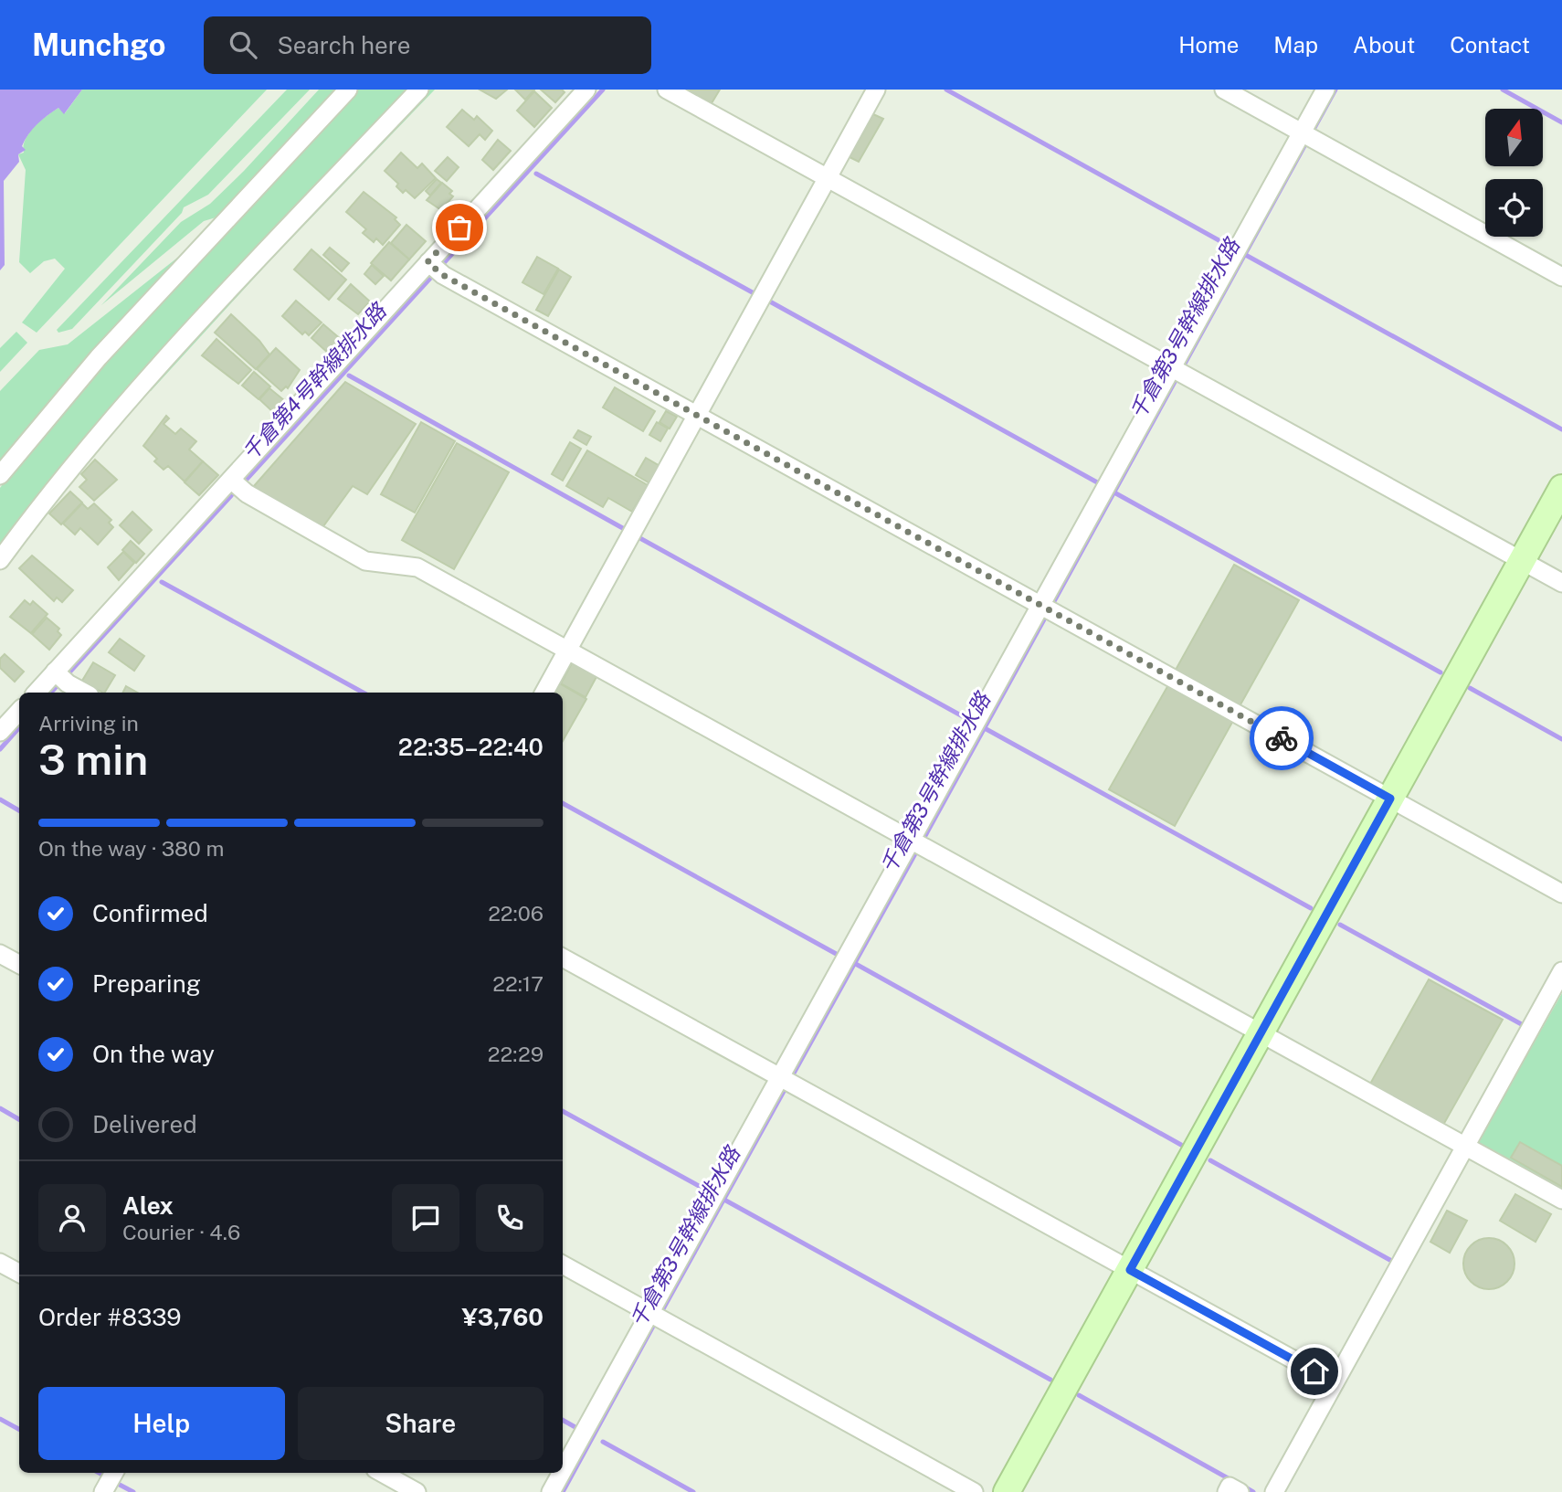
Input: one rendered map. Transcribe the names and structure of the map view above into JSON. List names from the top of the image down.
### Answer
{
  "water": ["千倉第3号幹線排水路", "千倉第4号幹線排水路"],
  "north": "top",
  "page": {
    "header": "Munchgo",
    "search": "Search here",
    "nav": [
      "Home",
      "Map",
      "About",
      "Contact"
    ],
    "heading": ["3 min", "Arriving in", "22:35–22:40"],
    "panel": [
      "Alex",
      "Courier · 4.6",
      "Order #8339",
      "¥3,760"
    ],
    "bar": "On the way · 380 m",
    "list": [
      ["Confirmed", "22:06"],
      ["Preparing", "22:17"],
      ["On the way", "22:29"],
      "Delivered"
    ],
    "buttons": ["Help", "Share"]
  }
}
